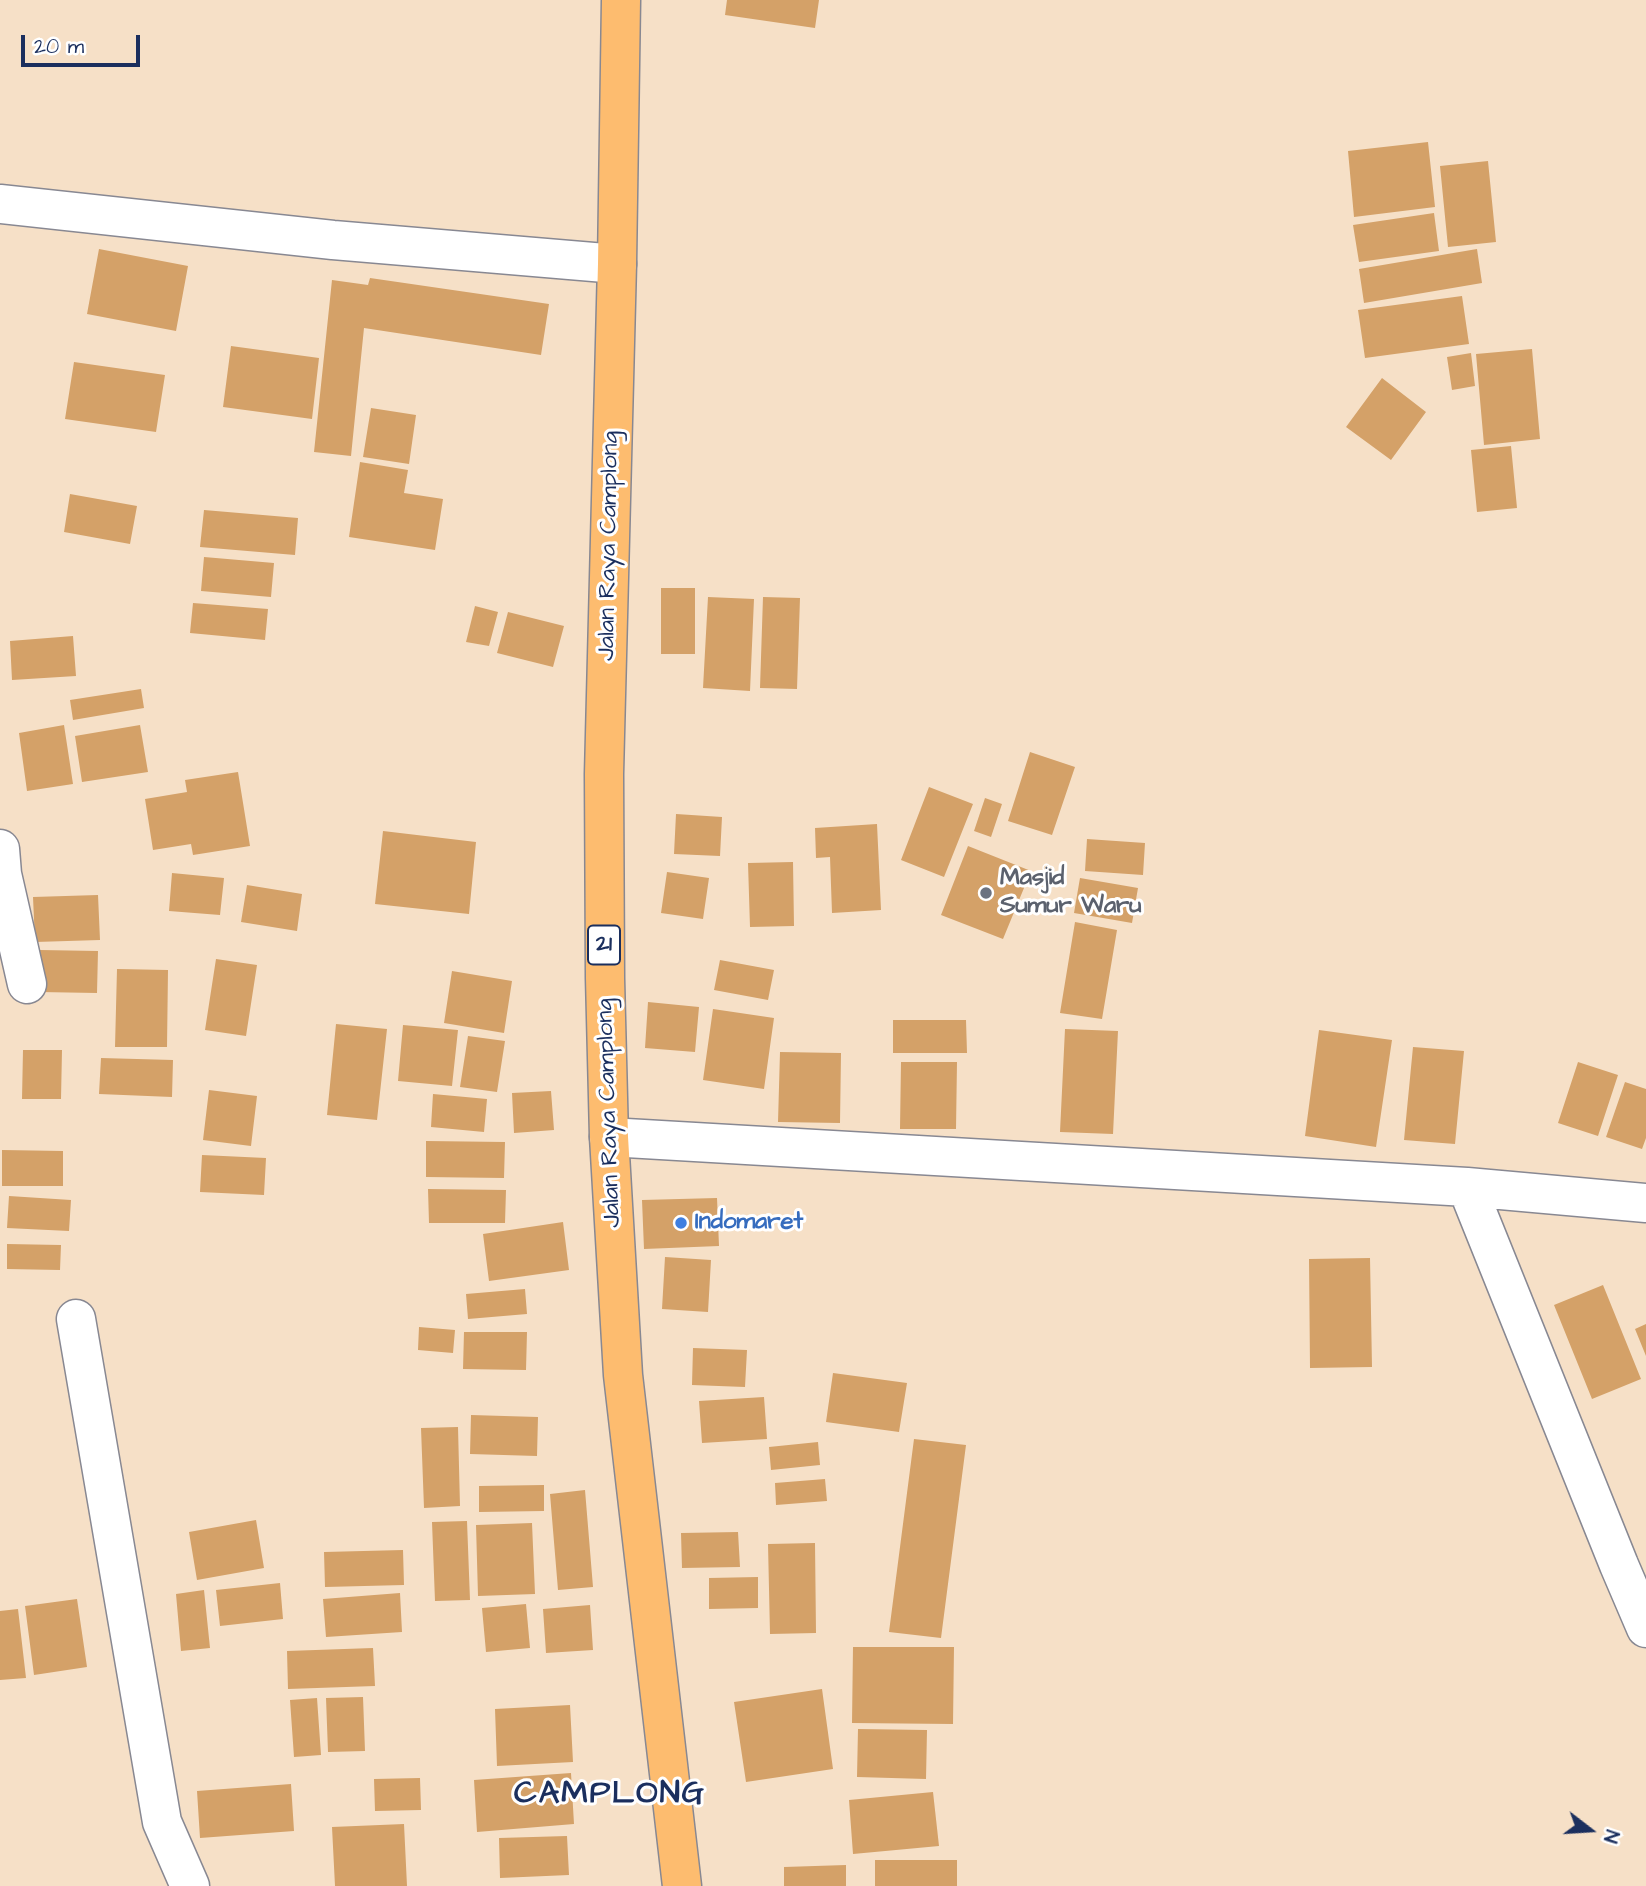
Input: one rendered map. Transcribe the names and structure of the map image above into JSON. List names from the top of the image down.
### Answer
{
  "streets": {
    "highway": ["Jalan Raya Camplong", "21"]
  },
  "districts": ["CAMPLONG"],
  "places": ["Masjid Sumur Waru", "Indomaret"],
  "scale_bar": "20 m",
  "north": "right"
}
